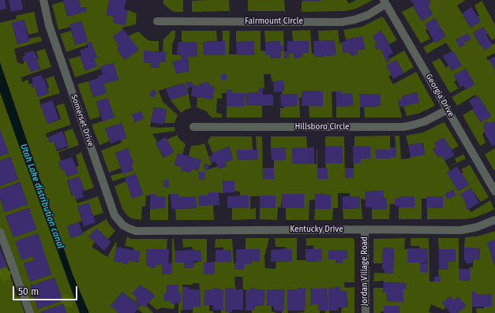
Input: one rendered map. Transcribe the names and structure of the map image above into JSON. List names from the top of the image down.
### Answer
{
  "streets": {
    "street": [
      "Fairmount Circle",
      "Georgia Drive",
      "Somerset Drive",
      "Hillsboro Circle",
      "Kentucky Drive",
      "Jordan Village Road"
    ]
  },
  "crossings": [
    ["Fairmount Circle", "Georgia Drive"],
    ["Georgia Drive", "Hillsboro Circle"],
    ["Somerset Drive", "Kentucky Drive"],
    ["Kentucky Drive", "Jordan Village Road"]
  ],
  "water": ["Utah Lake distribution canal"],
  "scale_bar": "50 m"
}
